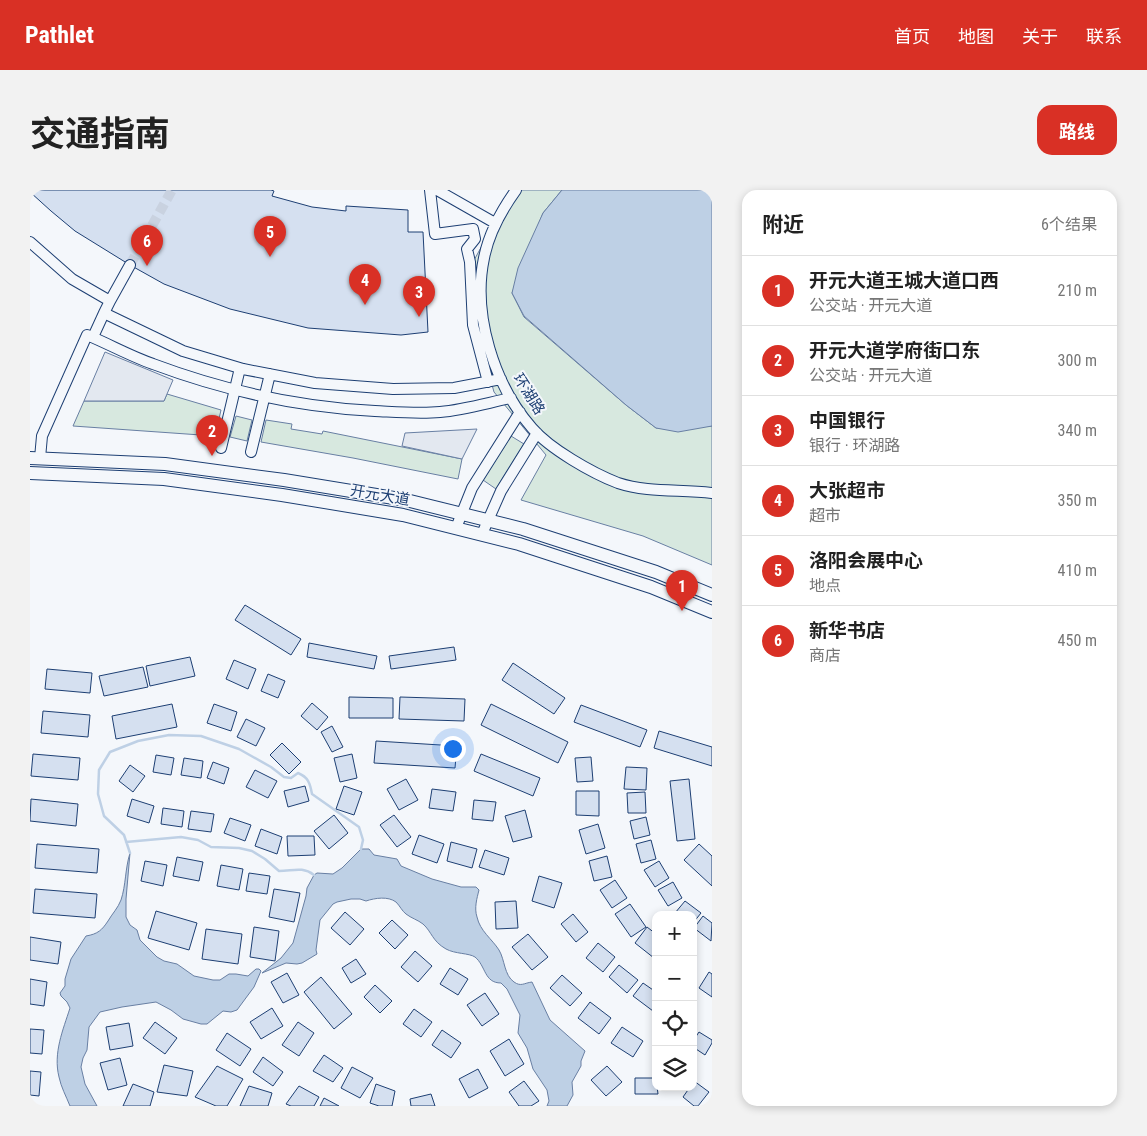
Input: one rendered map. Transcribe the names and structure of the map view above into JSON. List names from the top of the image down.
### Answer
{
  "streets": {
    "main road": ["开元大道"],
    "street": ["环湖路"]
  },
  "page": {
    "header": "Pathlet",
    "nav": [
      "首页",
      "地图",
      "关于",
      "联系"
    ],
    "title": "交通指南",
    "buttons": "路线",
    "heading": ["附近", "6个结果"],
    "pins": [
      "5",
      "6",
      "4",
      "3",
      "2",
      "1"
    ],
    "list": [
      {
        "mark": "1",
        "name": "开元大道王城大道口西",
        "note": "公交站 · 开元大道",
        "value": "210 m"
      },
      {
        "mark": "2",
        "name": "开元大道学府街口东",
        "note": "公交站 · 开元大道",
        "value": "300 m"
      },
      {
        "mark": "3",
        "name": "中国银行",
        "note": "银行 · 环湖路",
        "value": "340 m"
      },
      {
        "mark": "4",
        "name": "大张超市",
        "note": "超市",
        "value": "350 m"
      },
      {
        "mark": "5",
        "name": "洛阳会展中心",
        "note": "地点",
        "value": "410 m"
      },
      {
        "mark": "6",
        "name": "新华书店",
        "note": "商店",
        "value": "450 m"
      }
    ],
    "map_buttons": ["+", "−"]
  }
}
